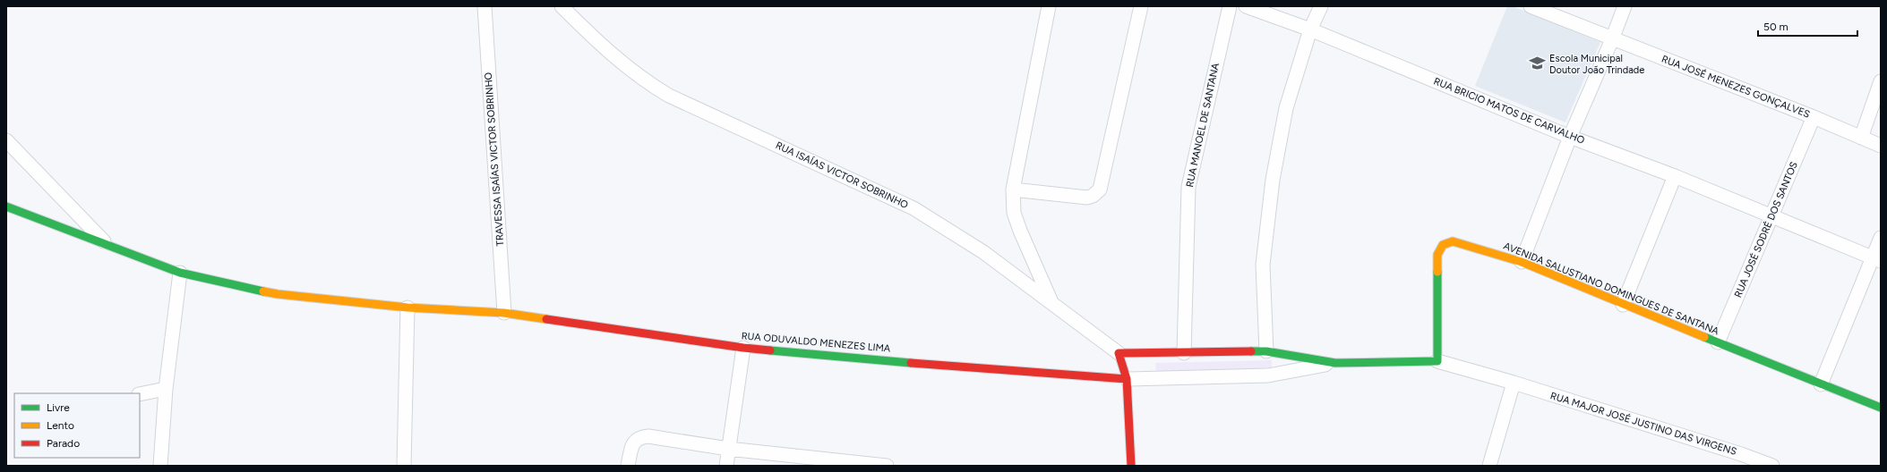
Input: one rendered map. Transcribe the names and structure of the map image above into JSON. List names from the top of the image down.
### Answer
{
  "streets": {
    "street": [
      "RUA JOSÉ MENEZES GONÇALVES",
      "RUA BRICIO MATOS DE CARVALHO",
      "RUA MANOEL DE SANTANA",
      "TRAVESSA ISAÍAS VICTOR SOBRINHO",
      "RUA ISAÍAS VICTOR SOBRINHO",
      "RUA JOSÉ SODRÉ DOS SANTOS",
      "AVENIDA SALUSTIANO DOMINGUES DE SANTANA",
      "RUA ODUVALDO MENEZES LIMA",
      "RUA MAJOR JOSÉ JUSTINO DAS VIRGENS"
    ]
  },
  "crossings": [
    ["RUA JOSÉ MENEZES GONÇALVES", "RUA JOSÉ SODRÉ DOS SANTOS"],
    ["RUA BRICIO MATOS DE CARVALHO", "RUA JOSÉ SODRÉ DOS SANTOS"],
    ["TRAVESSA ISAÍAS VICTOR SOBRINHO", "RUA ODUVALDO MENEZES LIMA"],
    ["RUA JOSÉ SODRÉ DOS SANTOS", "AVENIDA SALUSTIANO DOMINGUES DE SANTANA"],
    ["AVENIDA SALUSTIANO DOMINGUES DE SANTANA", "RUA MAJOR JOSÉ JUSTINO DAS VIRGENS"]
  ],
  "places": {
    "school or university": ["Escola Municipal Doutor João Trindade"]
  },
  "legend": ["Livre", "Lento", "Parado"],
  "scale_bar": "50 m"
}
